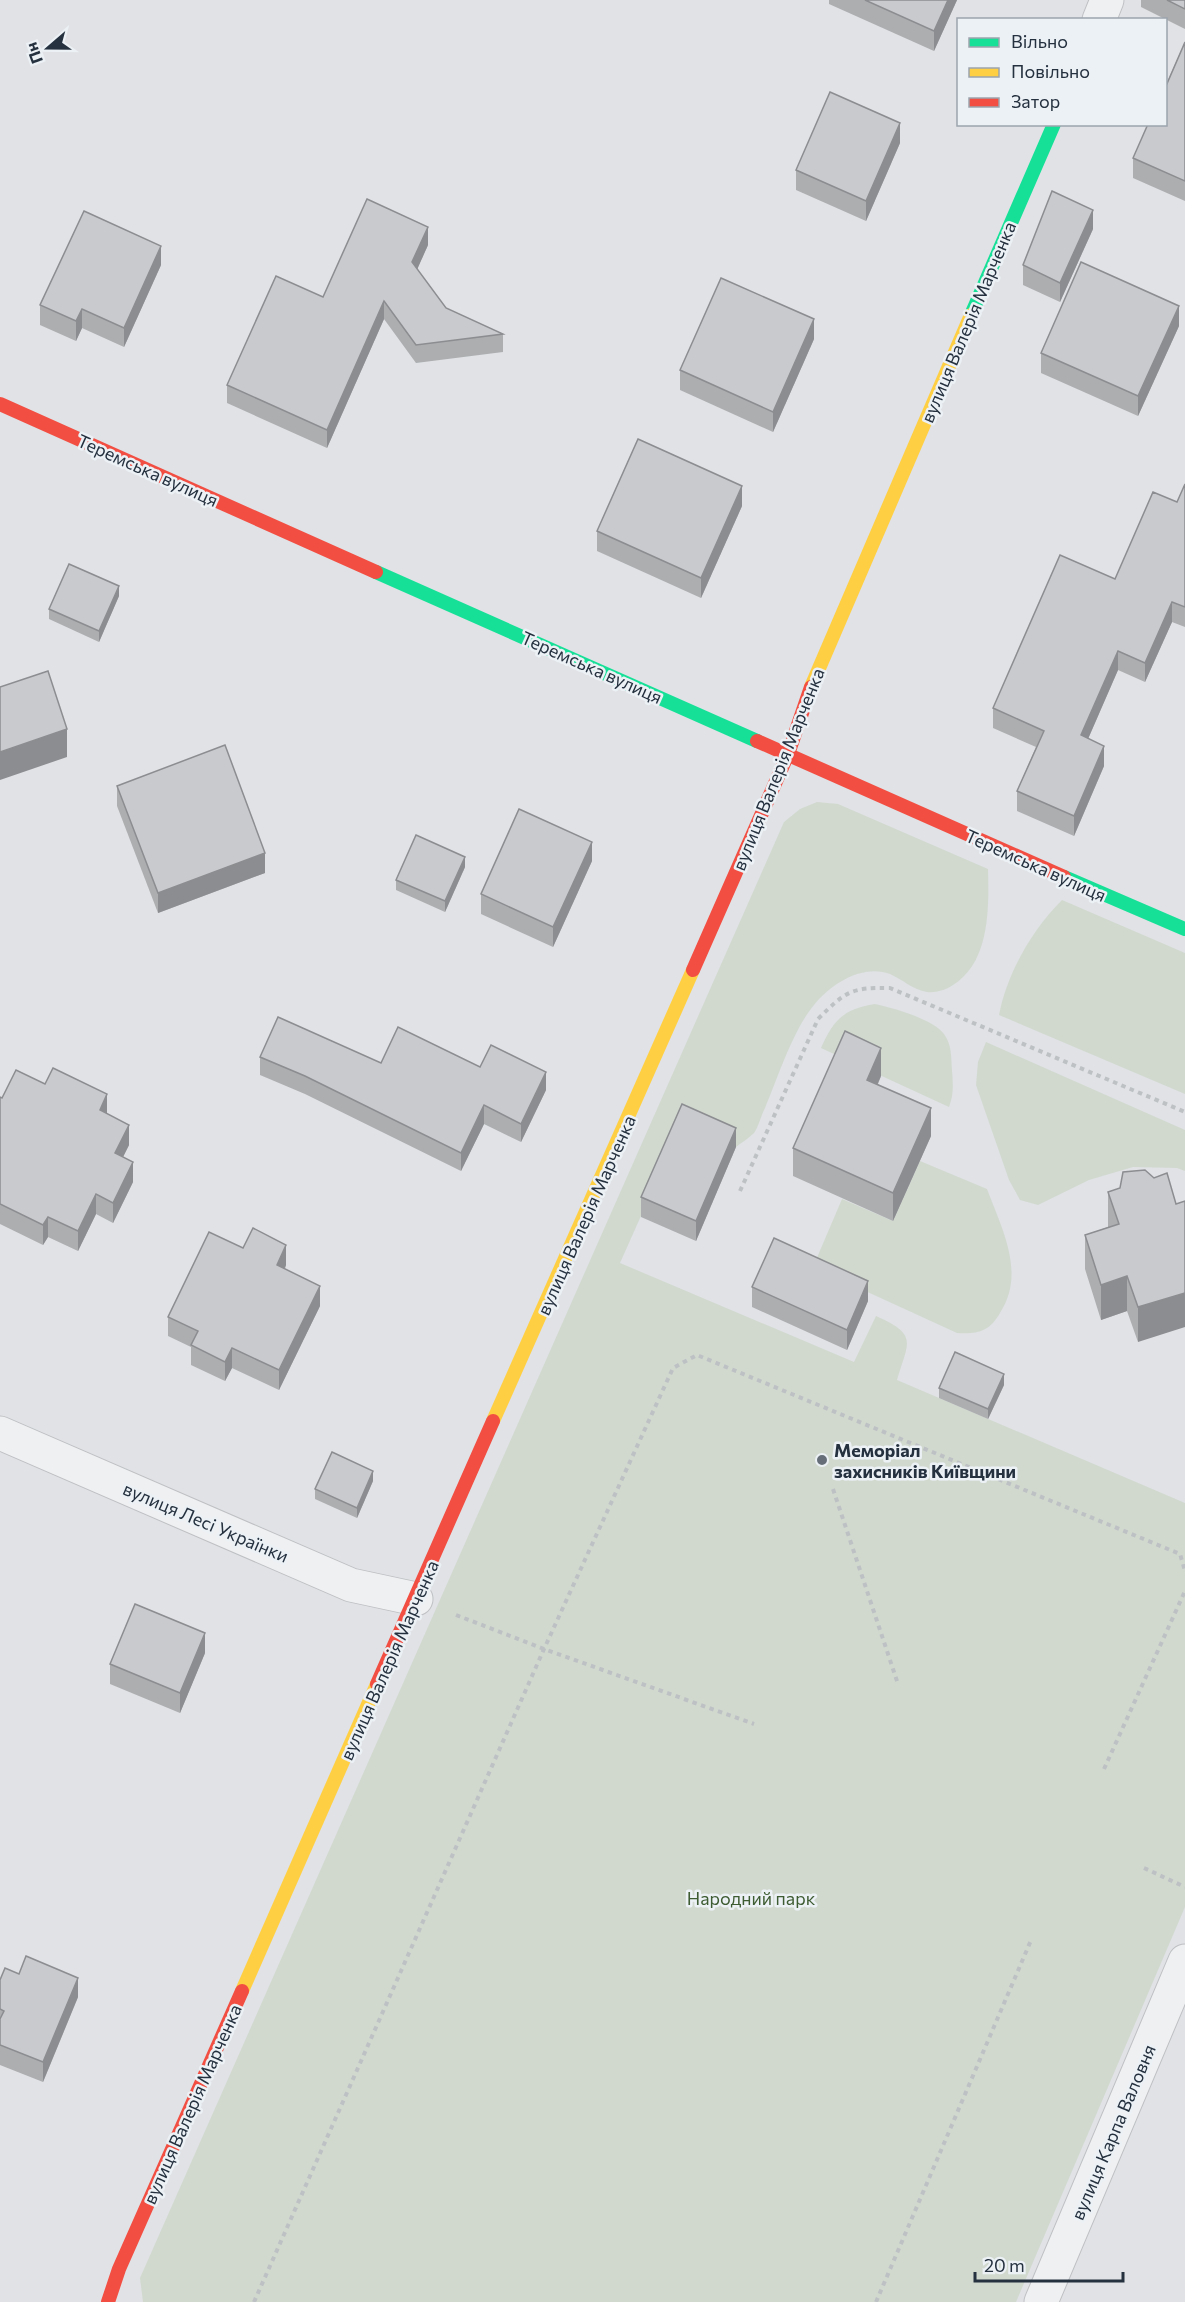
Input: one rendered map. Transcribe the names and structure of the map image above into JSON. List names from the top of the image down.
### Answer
{
  "streets": {
    "street": [
      "вулиця Валерія Марченка",
      "Теремська вулиця",
      "вулиця Лесі Українки",
      "вулиця Карпа Валовня"
    ]
  },
  "crossings": [
    ["вулиця Валерія Марченка", "Теремська вулиця"],
    ["вулиця Валерія Марченка", "вулиця Лесі Українки"]
  ],
  "parks": ["Народний парк"],
  "places": ["Меморіал захисників Київщини"],
  "legend": ["Вільно", "Повільно", "Затор"],
  "scale_bar": "20 m",
  "north": "left"
}
